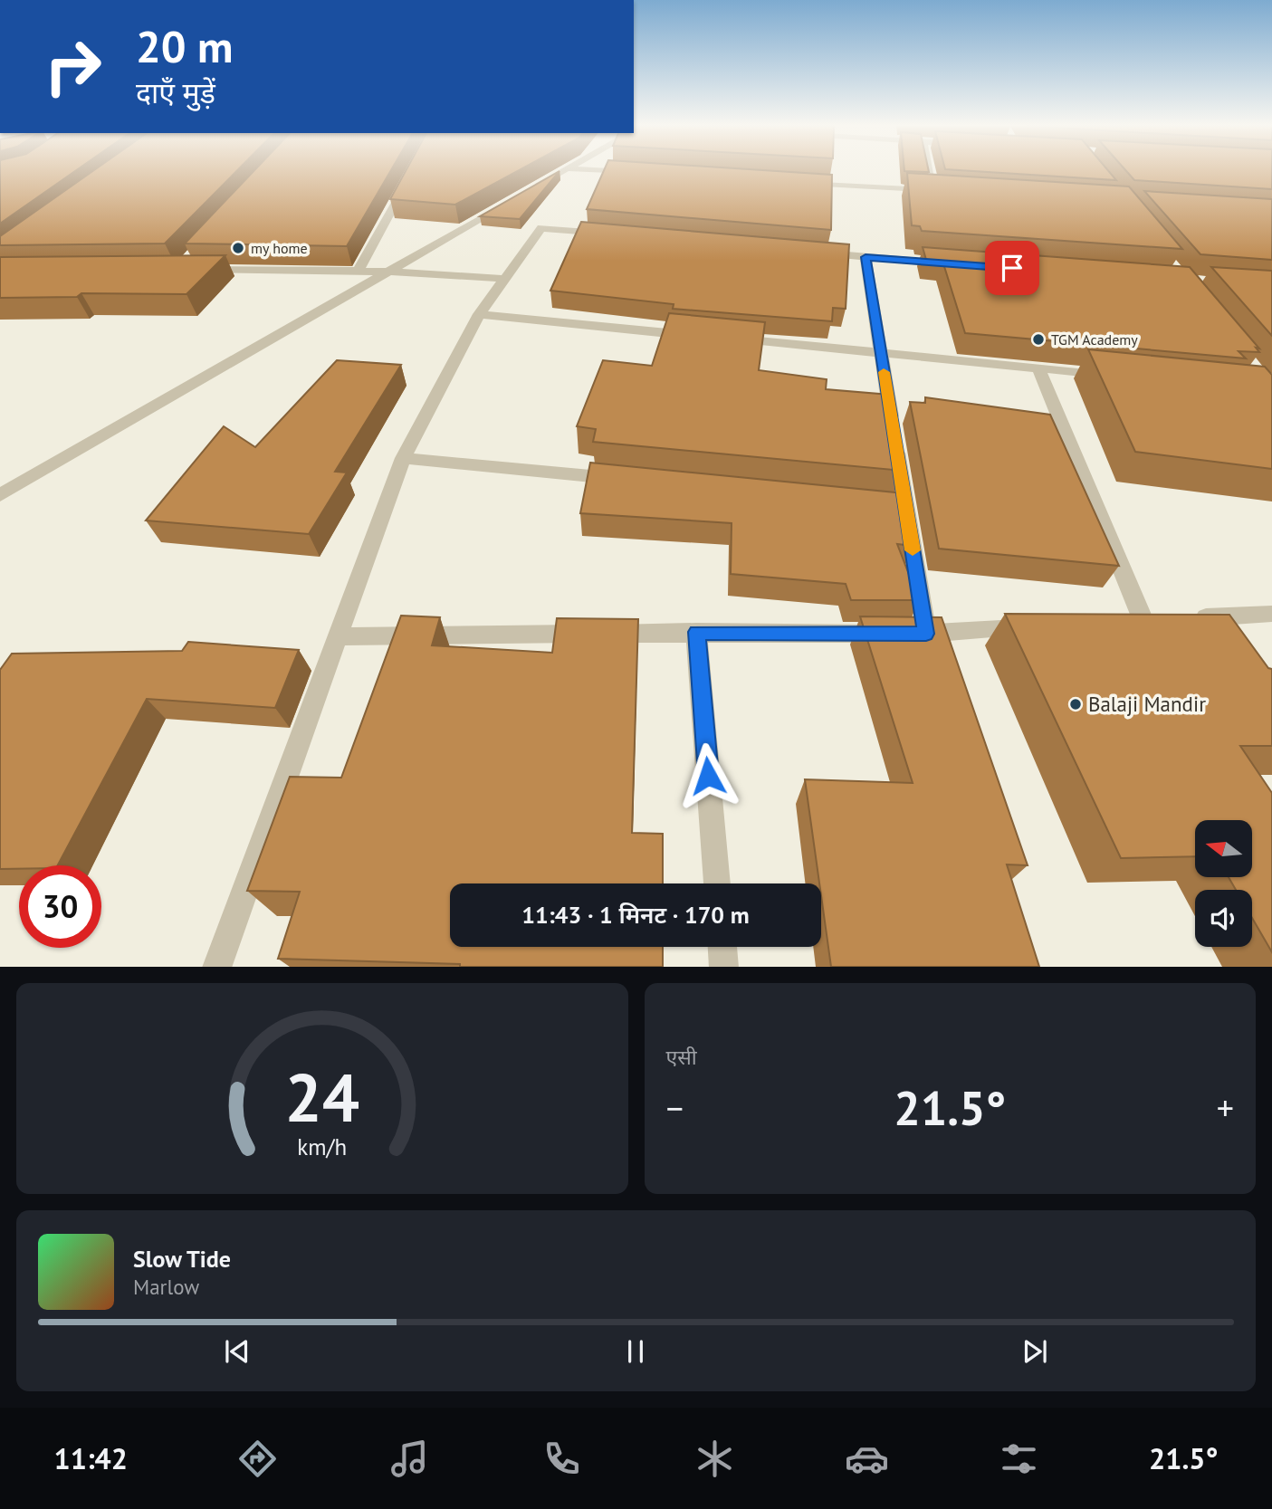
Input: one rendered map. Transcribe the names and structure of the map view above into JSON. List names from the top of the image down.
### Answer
{
  "places": ["my home", "TGM Academy", "Balaji Mandir"],
  "north": "left",
  "page": {
    "turn": ["20 m", "दाएँ मुड़ें"],
    "limit": "30",
    "trip": "11:43 · 1 मिनट · 170 m",
    "tile": "एसी",
    "heat": ["−", "21.5°", "+"],
    "song": ["Slow Tide", "Marlow"],
    "tabs": ["11:42", "21.5°"],
    "gauge": ["24", "km/h"]
  }
}
